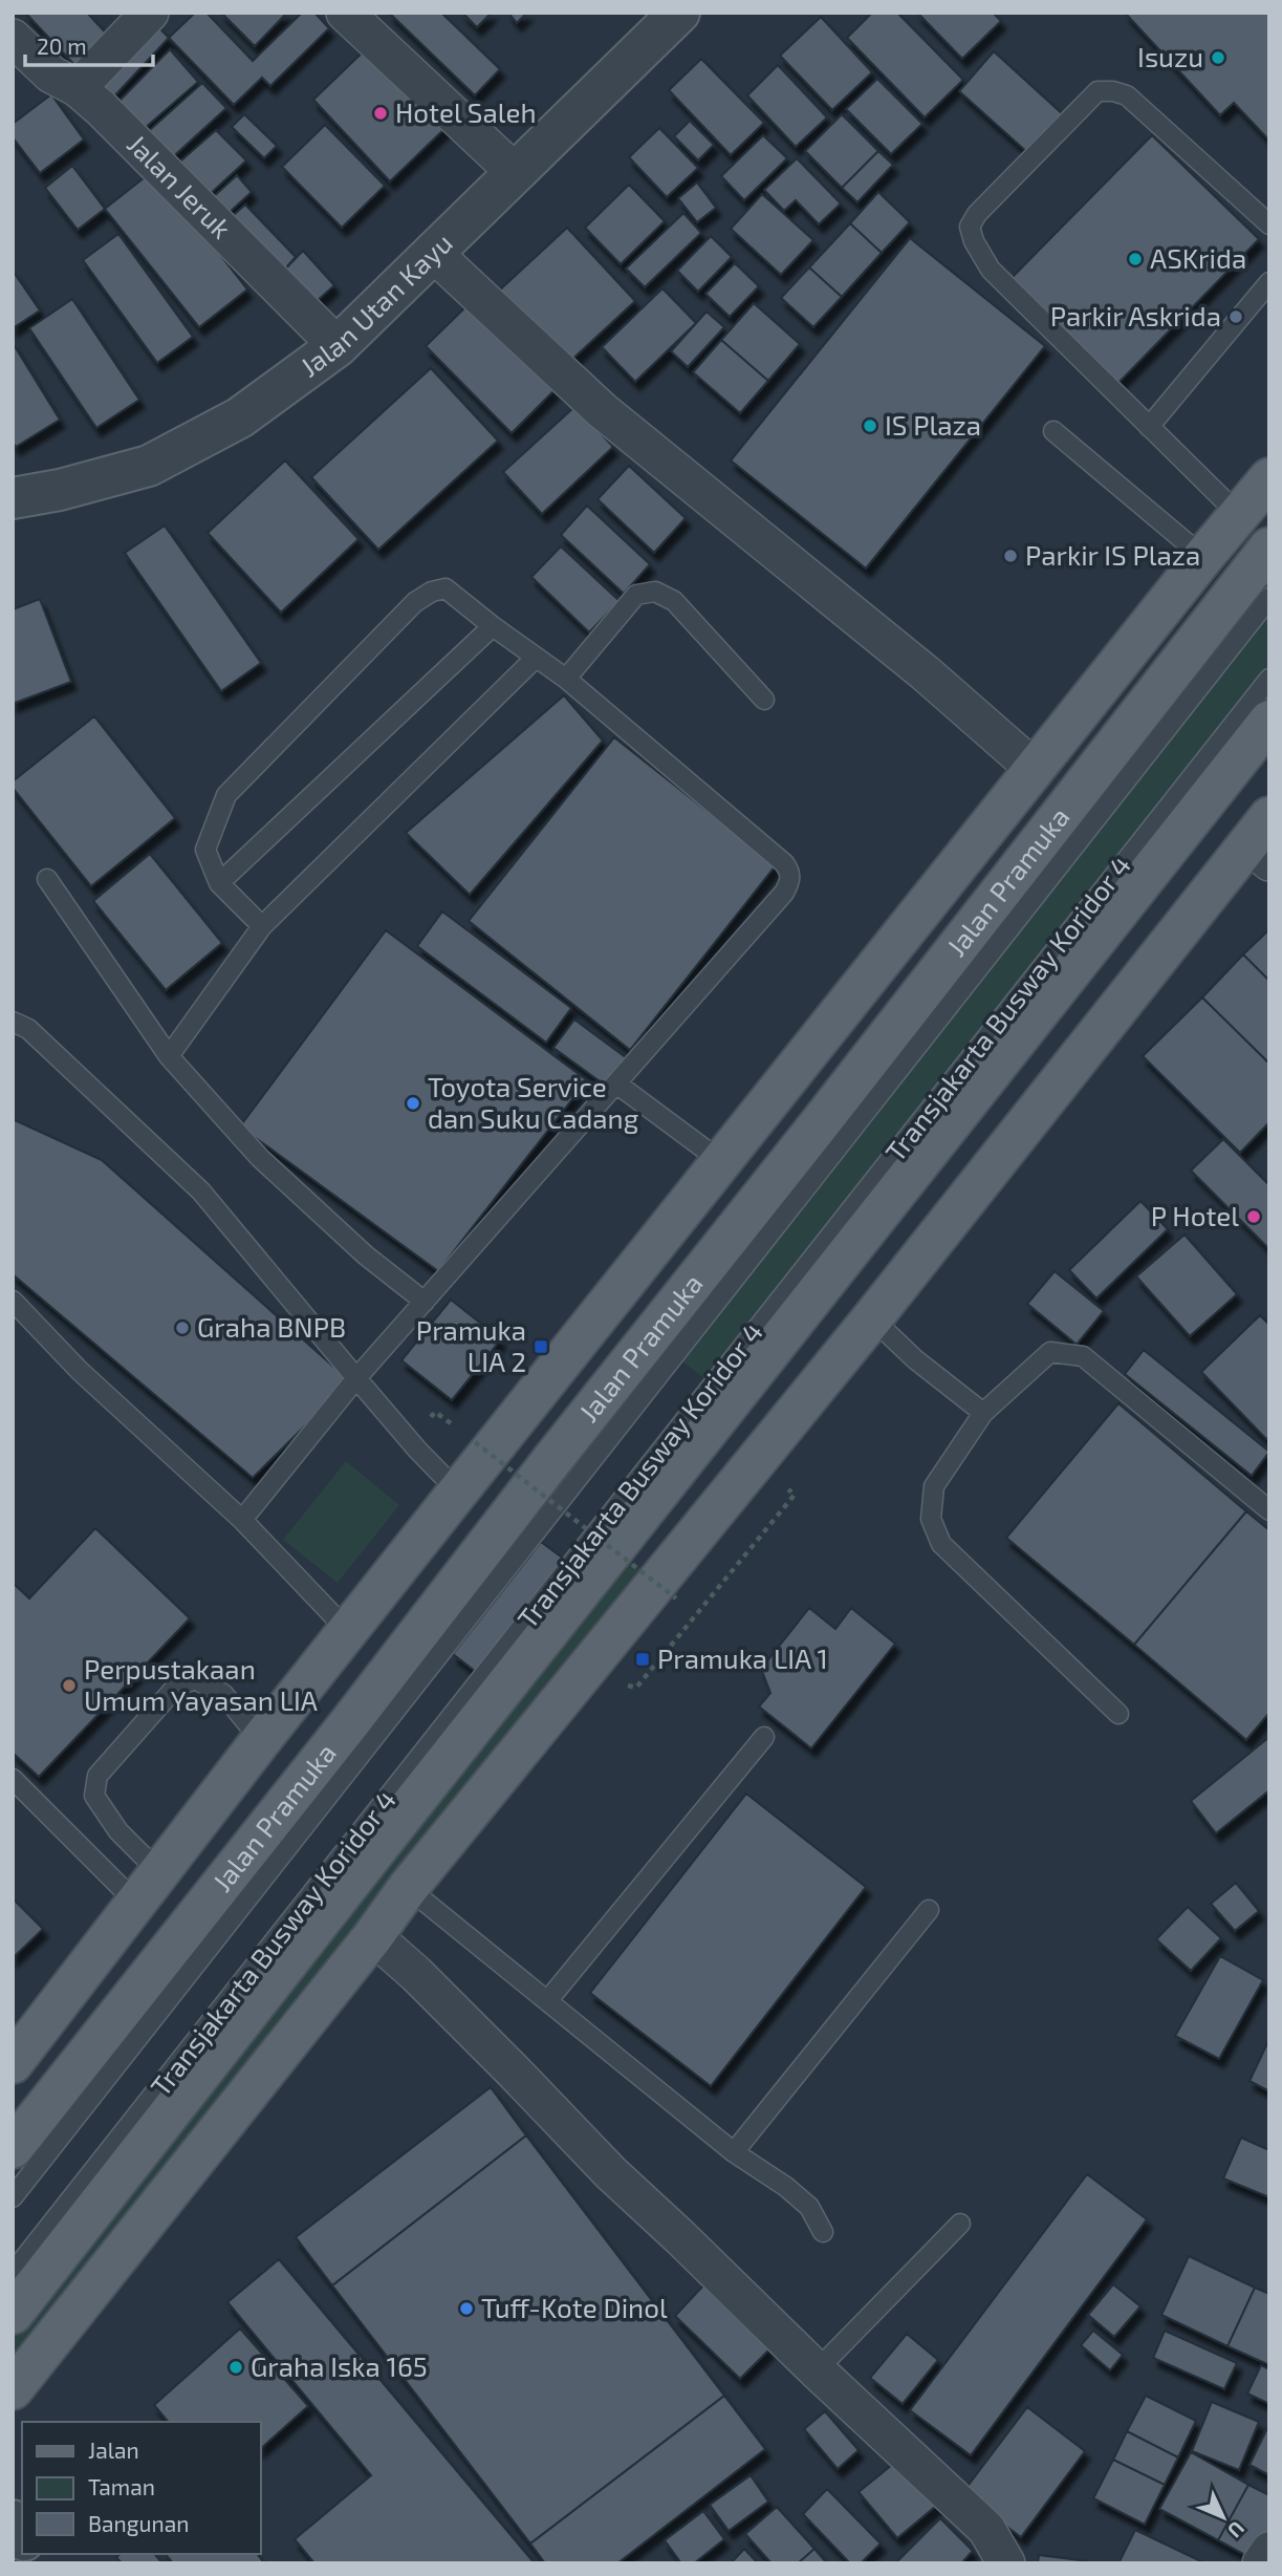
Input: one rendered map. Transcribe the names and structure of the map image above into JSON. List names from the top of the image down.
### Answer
{
  "streets": {
    "main road": ["Jalan Pramuka"],
    "street": ["Jalan Jeruk", "Jalan Utan Kayu"],
    "lane": ["Transjakarta Busway Koridor 4"]
  },
  "crossings": [
    ["Jalan Jeruk", "Jalan Utan Kayu"]
  ],
  "places": {
    "other": [
      "Isuzu",
      "Hotel Saleh",
      "ASKrida",
      "Parkir Askrida",
      "IS Plaza",
      "Parkir IS Plaza",
      "Toyota Service dan Suku Cadang",
      "P Hotel",
      "Graha BNPB",
      "Perpustakaan Umum Yayasan LIA",
      "Tuff-Kote Dinol",
      "Graha Iska 165"
    ],
    "transit": ["Pramuka LIA 2", "Pramuka LIA 1"]
  },
  "legend": ["Jalan", "Taman", "Bangunan"],
  "scale_bar": "20 m",
  "north": "bottom right"
}
